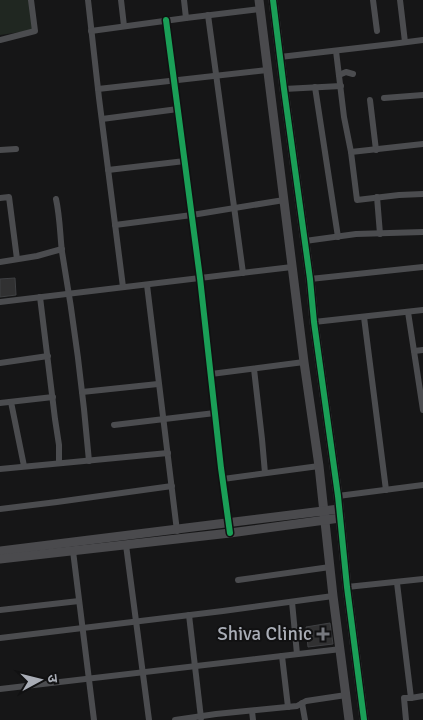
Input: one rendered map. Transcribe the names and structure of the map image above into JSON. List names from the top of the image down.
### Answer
{
  "places": {
    "health": ["Shiva Clinic"]
  },
  "north": "right"
}
